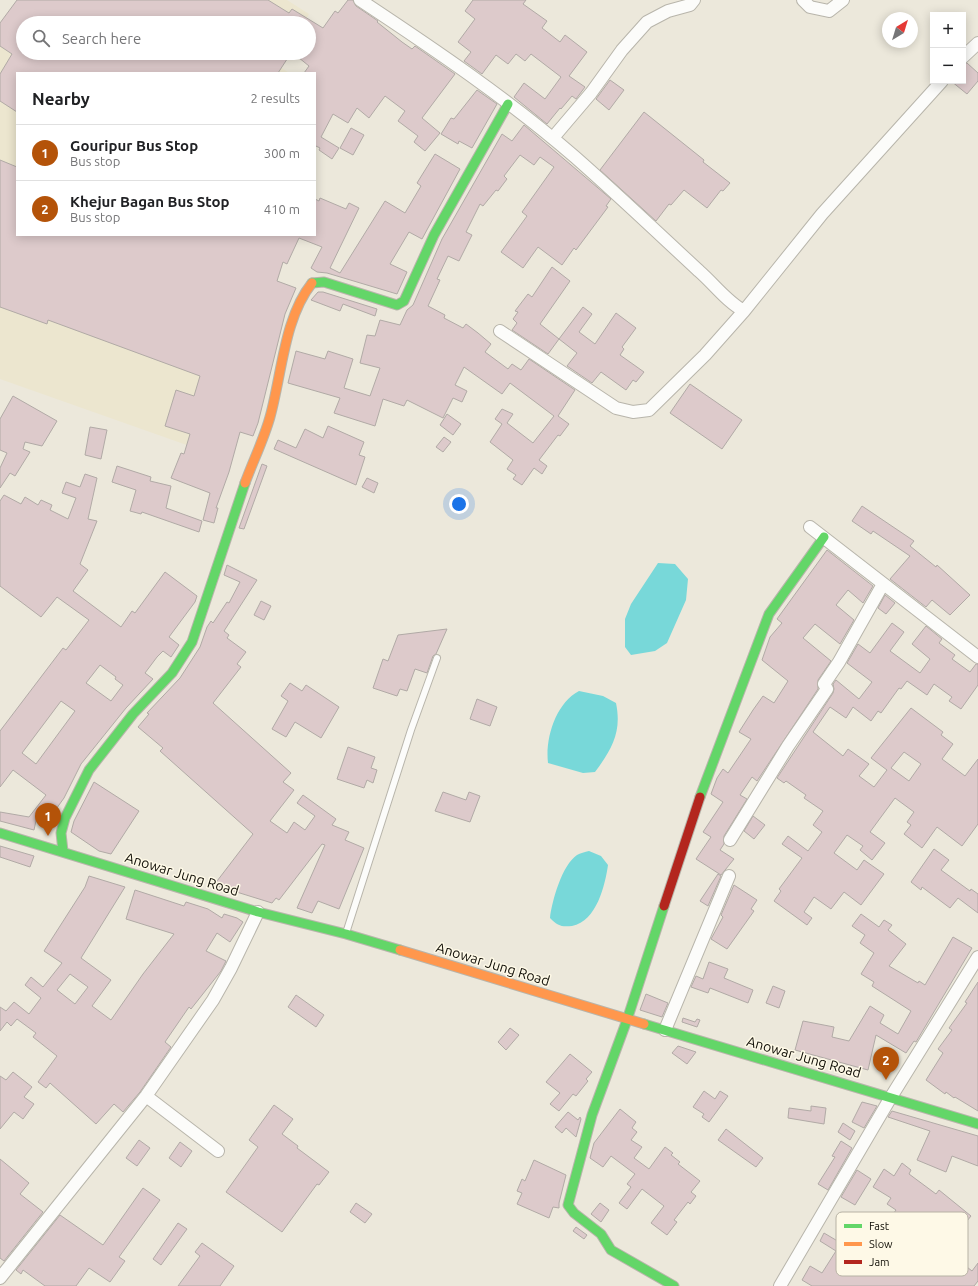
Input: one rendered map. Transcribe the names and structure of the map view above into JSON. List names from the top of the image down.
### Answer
{
  "streets": {
    "main road": ["Anowar Jung Road"]
  },
  "legend": ["Fast", "Slow", "Jam"],
  "north": "top right",
  "page": {
    "map_buttons": ["+", "−"],
    "search": "Search here",
    "heading": ["Nearby", "2 results"],
    "list": [
      {
        "mark": "1",
        "name": "Gouripur Bus Stop",
        "note": "Bus stop",
        "value": "300 m"
      },
      {
        "mark": "2",
        "name": "Khejur Bagan Bus Stop",
        "note": "Bus stop",
        "value": "410 m"
      }
    ],
    "pins": ["1", "2"]
  }
}
